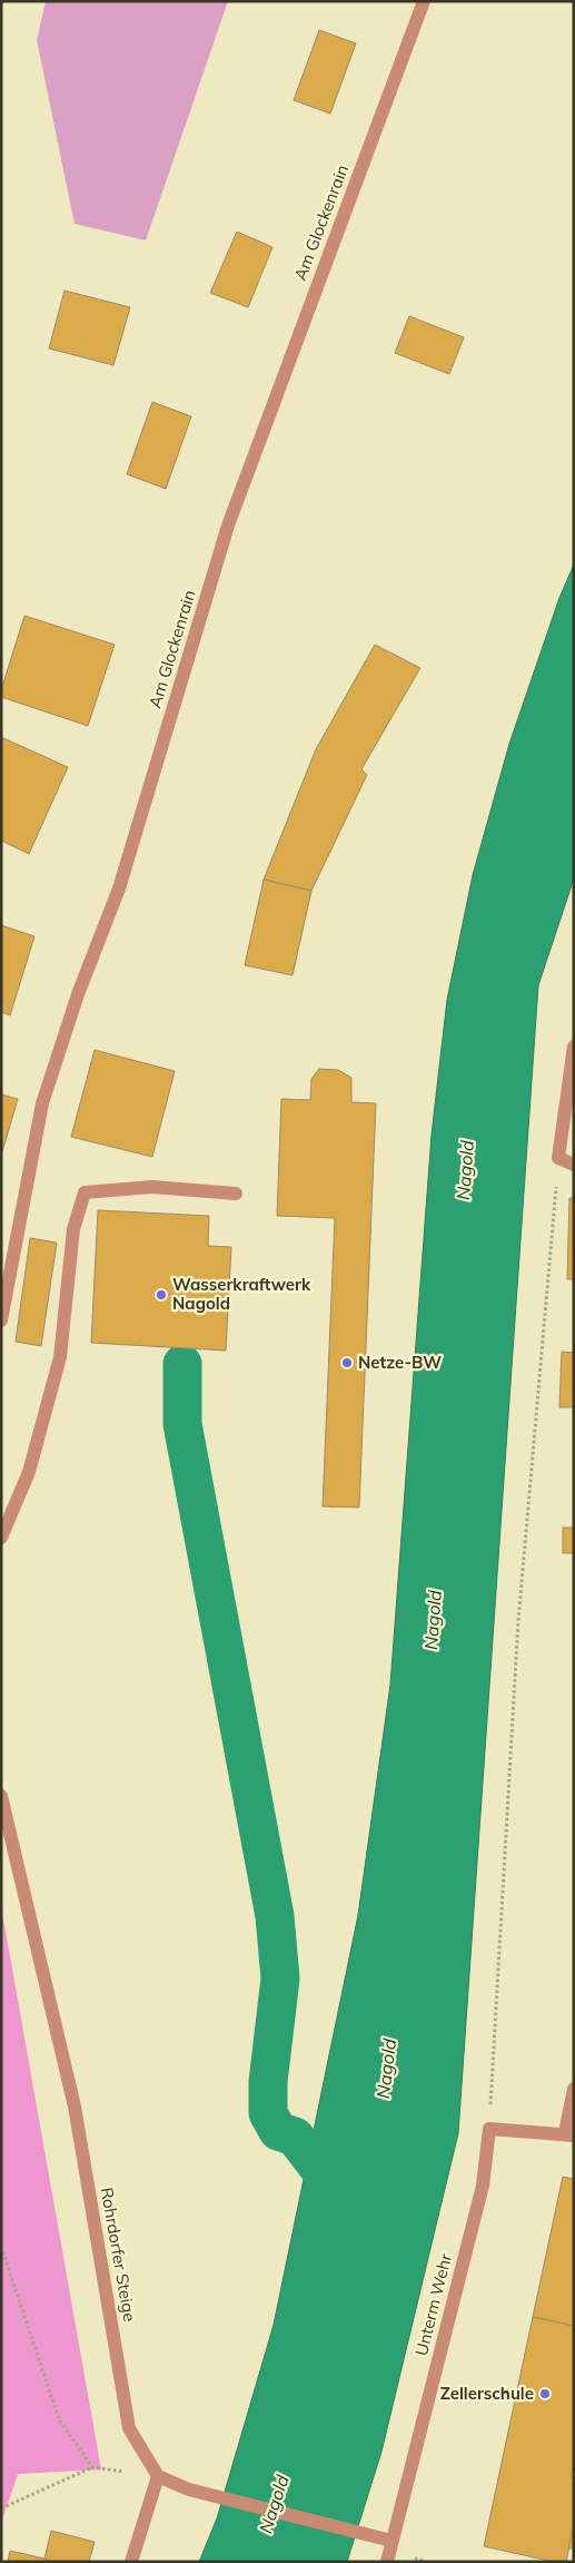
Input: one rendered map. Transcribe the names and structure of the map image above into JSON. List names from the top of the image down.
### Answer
{
  "streets": {
    "street": ["Am Glockenrain", "Rohrdorfer Steige", "Unterm Wehr"]
  },
  "water": ["Nagold"],
  "places": ["Wasserkraftwerk Nagold", "Netze-BW", "Zellerschule"]
}
